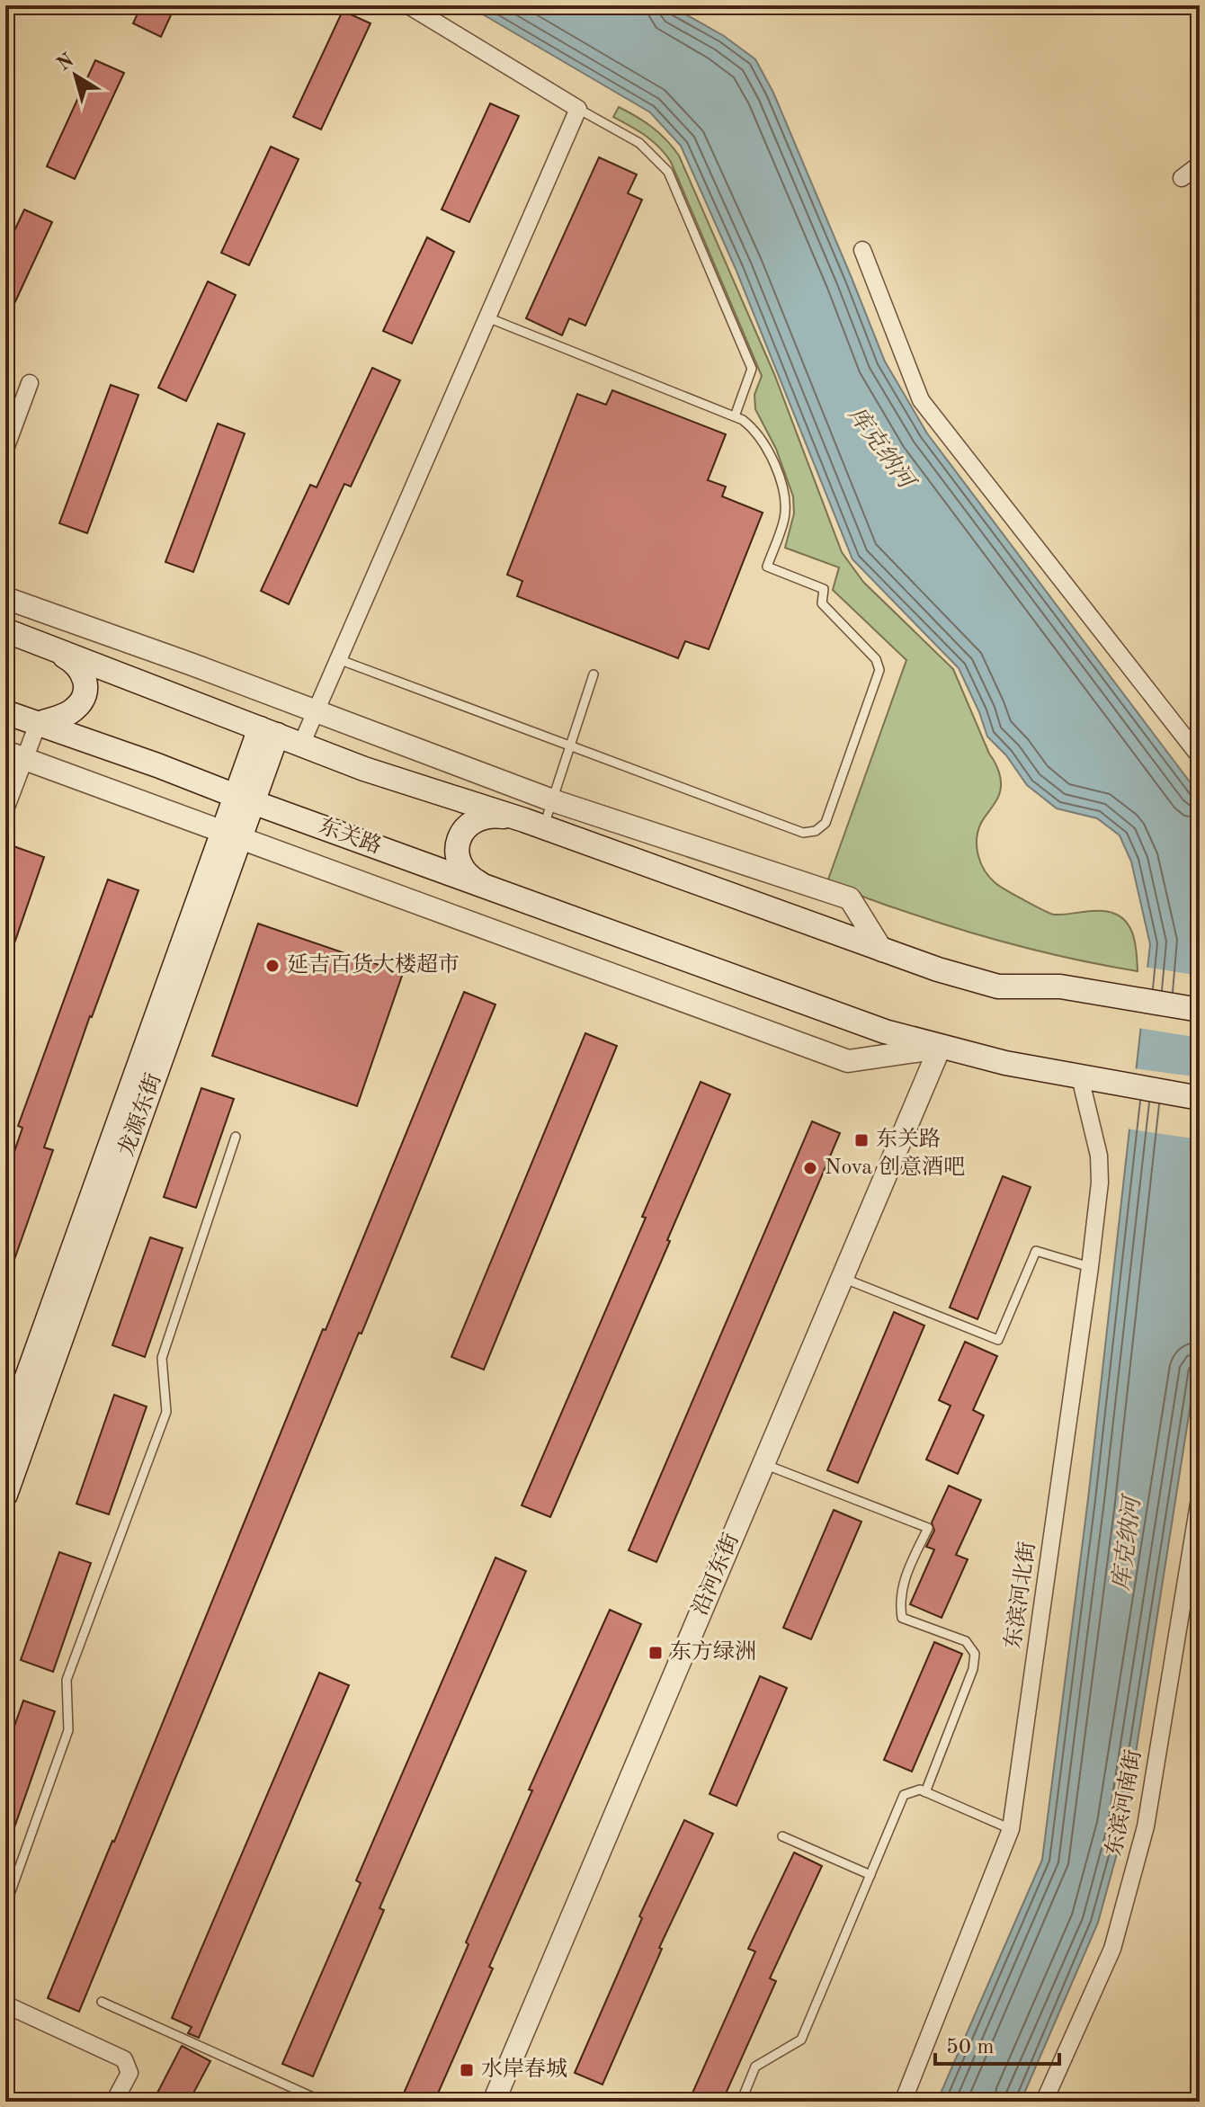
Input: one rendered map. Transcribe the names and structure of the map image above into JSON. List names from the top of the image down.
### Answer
{
  "streets": {
    "main road": ["东关路", "龙源东街"],
    "street": ["沿河东街", "东滨河北街", "东滨河南街"]
  },
  "crossings": [
    ["东关路", "龙源东街"],
    ["东关路", "沿河东街"],
    ["东关路", "东滨河北街"]
  ],
  "water": ["库克纳河"],
  "places": {
    "other": ["延吉百货大楼超市", "Nova 创意酒吧"],
    "transit": ["东关路", "东方绿洲", "水岸春城"]
  },
  "scale_bar": "50 m",
  "north": "top left"
}
